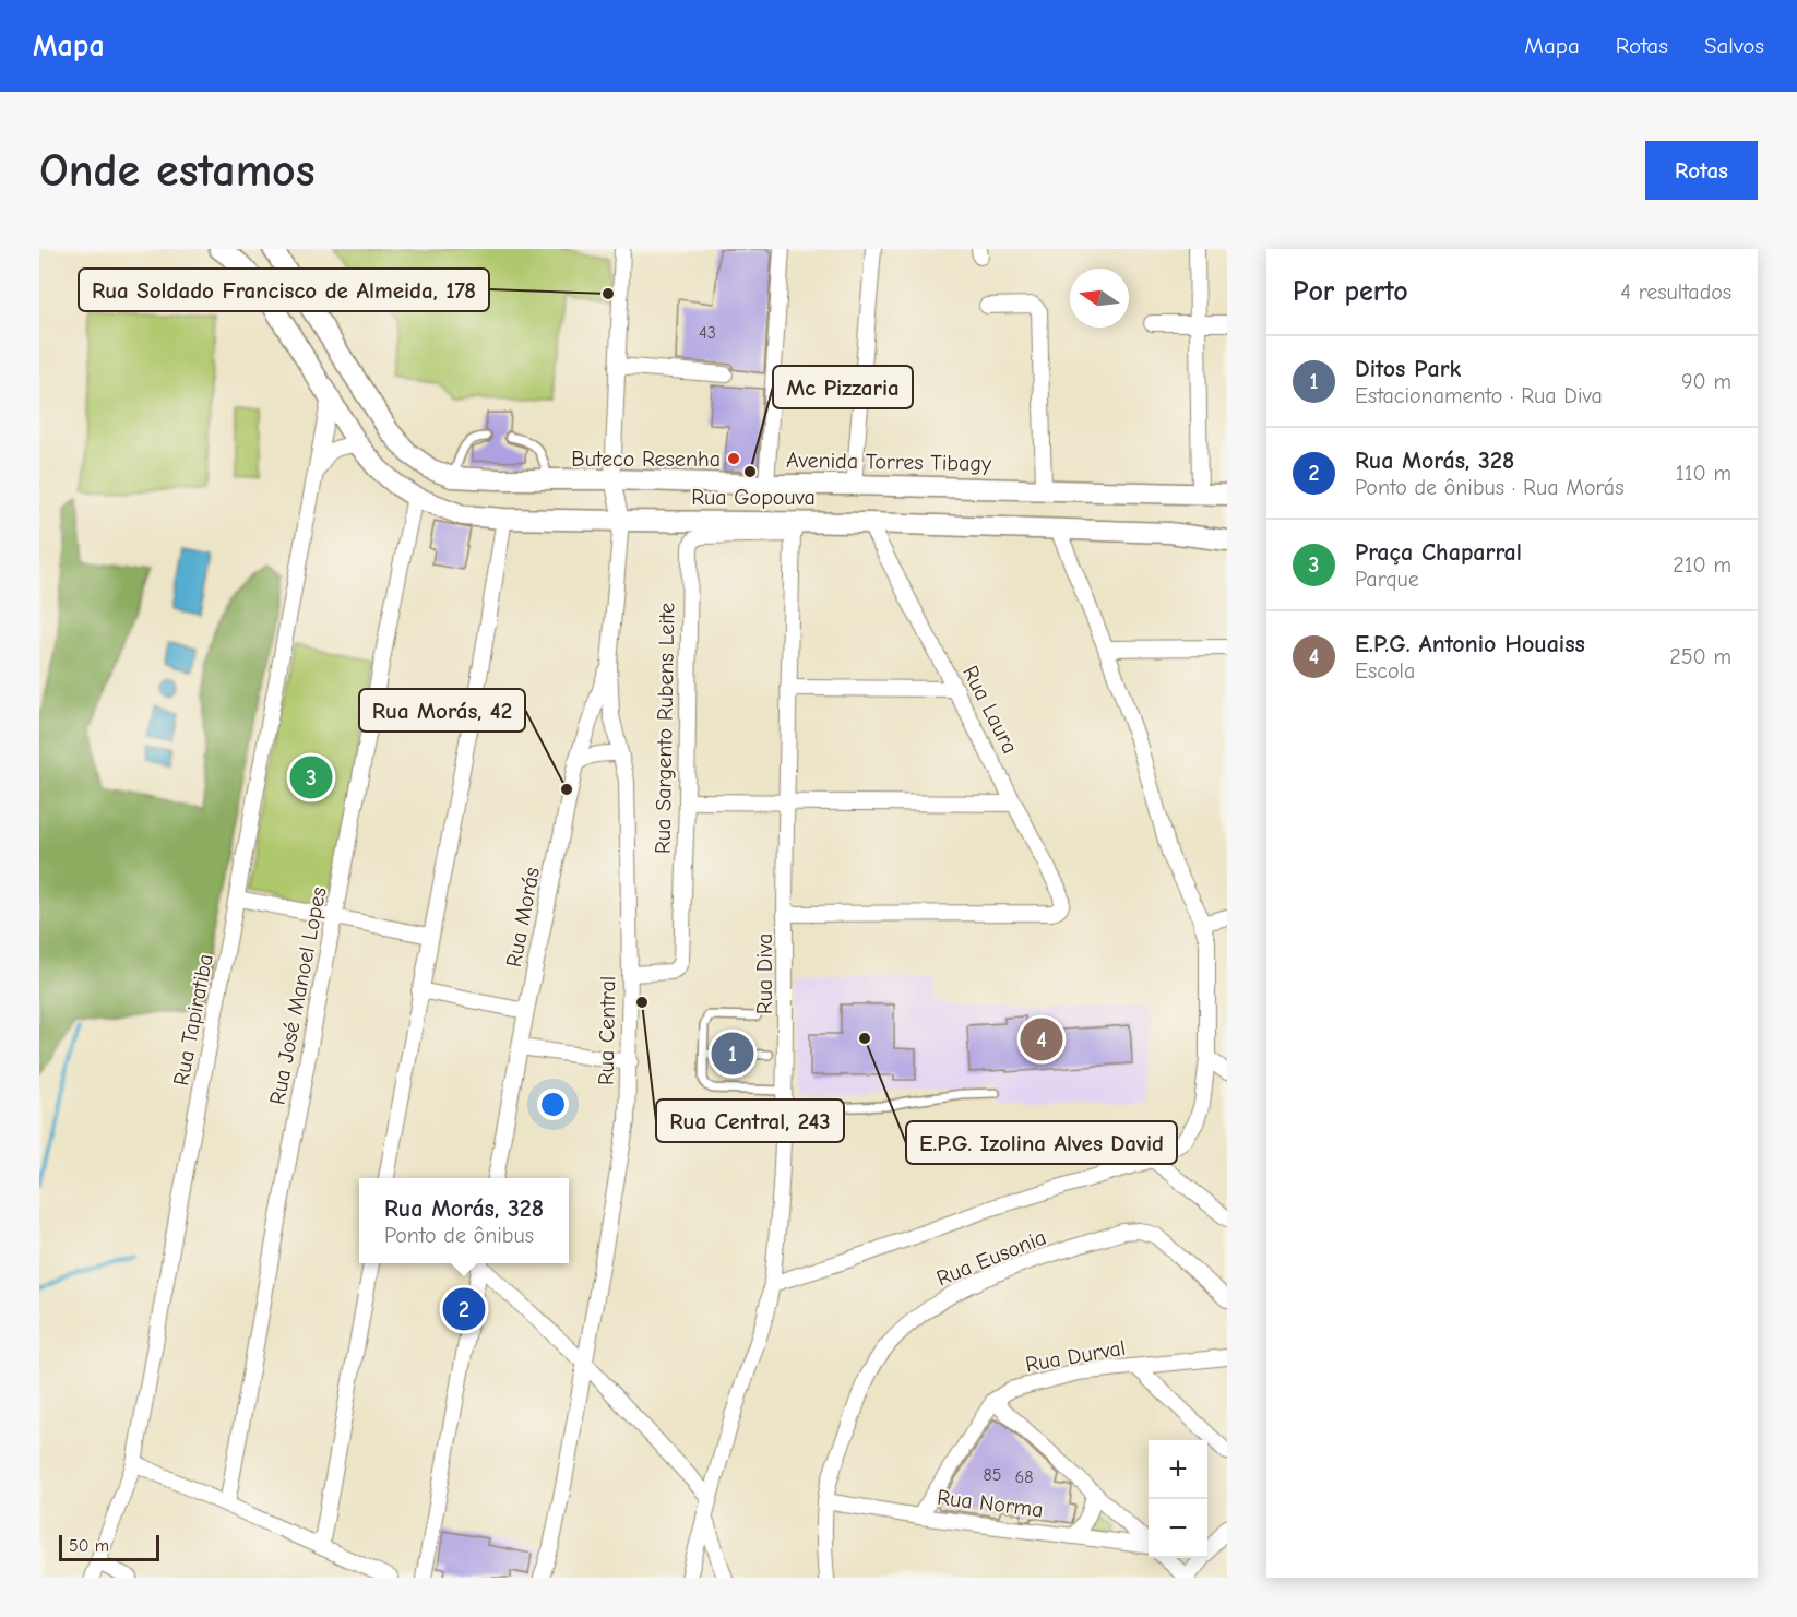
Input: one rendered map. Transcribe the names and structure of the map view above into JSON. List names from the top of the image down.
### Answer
{
  "streets": {
    "main road": ["Avenida Torres Tibagy", "Rua Gopouva"],
    "street": [
      "Rua Laura",
      "Rua Sargento Rubens Leite",
      "Rua Morás",
      "Rua Diva",
      "Rua José Manoel Lopes",
      "Rua Tapiratiba",
      "Rua Central",
      "Rua Eusonia",
      "Rua Durval",
      "Rua Norma"
    ]
  },
  "crossings": [
    ["Avenida Torres Tibagy", "Rua Central"],
    ["Rua Gopouva", "Rua Laura"],
    ["Rua Gopouva", "Rua Sargento Rubens Leite"],
    ["Rua Gopouva", "Rua Diva"],
    ["Rua Gopouva", "Rua José Manoel Lopes"],
    ["Rua Gopouva", "Rua Tapiratiba"],
    ["Rua Gopouva", "Rua Central"],
    ["Rua Laura", "Rua Diva"],
    ["Rua Sargento Rubens Leite", "Rua Diva"],
    ["Rua Sargento Rubens Leite", "Rua Central"],
    ["Rua Morás", "Rua Central"],
    ["Rua Eusonia", "Rua Norma"]
  ],
  "places": [
    "Rua Soldado Francisco de Almeida, 178",
    "Buteco Resenha",
    "Mc Pizzaria",
    "Rua Morás, 42",
    "Rua Central, 243",
    "E.P.G. Izolina Alves David"
  ],
  "house_numbers": ["43", "85", "68"],
  "scale_bar": "50 m",
  "north": "left",
  "page": {
    "header": "Mapa",
    "nav": ["Mapa", "Rotas", "Salvos"],
    "buttons": "Rotas",
    "title": "Onde estamos",
    "heading": ["Por perto", "4 resultados"],
    "list": [
      {
        "mark": "1",
        "name": "Ditos Park",
        "note": "Estacionamento · Rua Diva",
        "value": "90 m"
      },
      {
        "mark": "2",
        "name": "Rua Morás, 328",
        "note": "Ponto de ônibus · Rua Morás",
        "value": "110 m"
      },
      {
        "mark": "3",
        "name": "Praça Chaparral",
        "note": "Parque",
        "value": "210 m"
      },
      {
        "mark": "4",
        "name": "E.P.G. Antonio Houaiss",
        "note": "Escola",
        "value": "250 m"
      }
    ],
    "pins": [
      "3",
      "4",
      "1",
      "2"
    ],
    "popup": ["Rua Morás, 328", "Ponto de ônibus"],
    "map_buttons": ["+", "−"],
    "scale": "50 m"
  }
}
